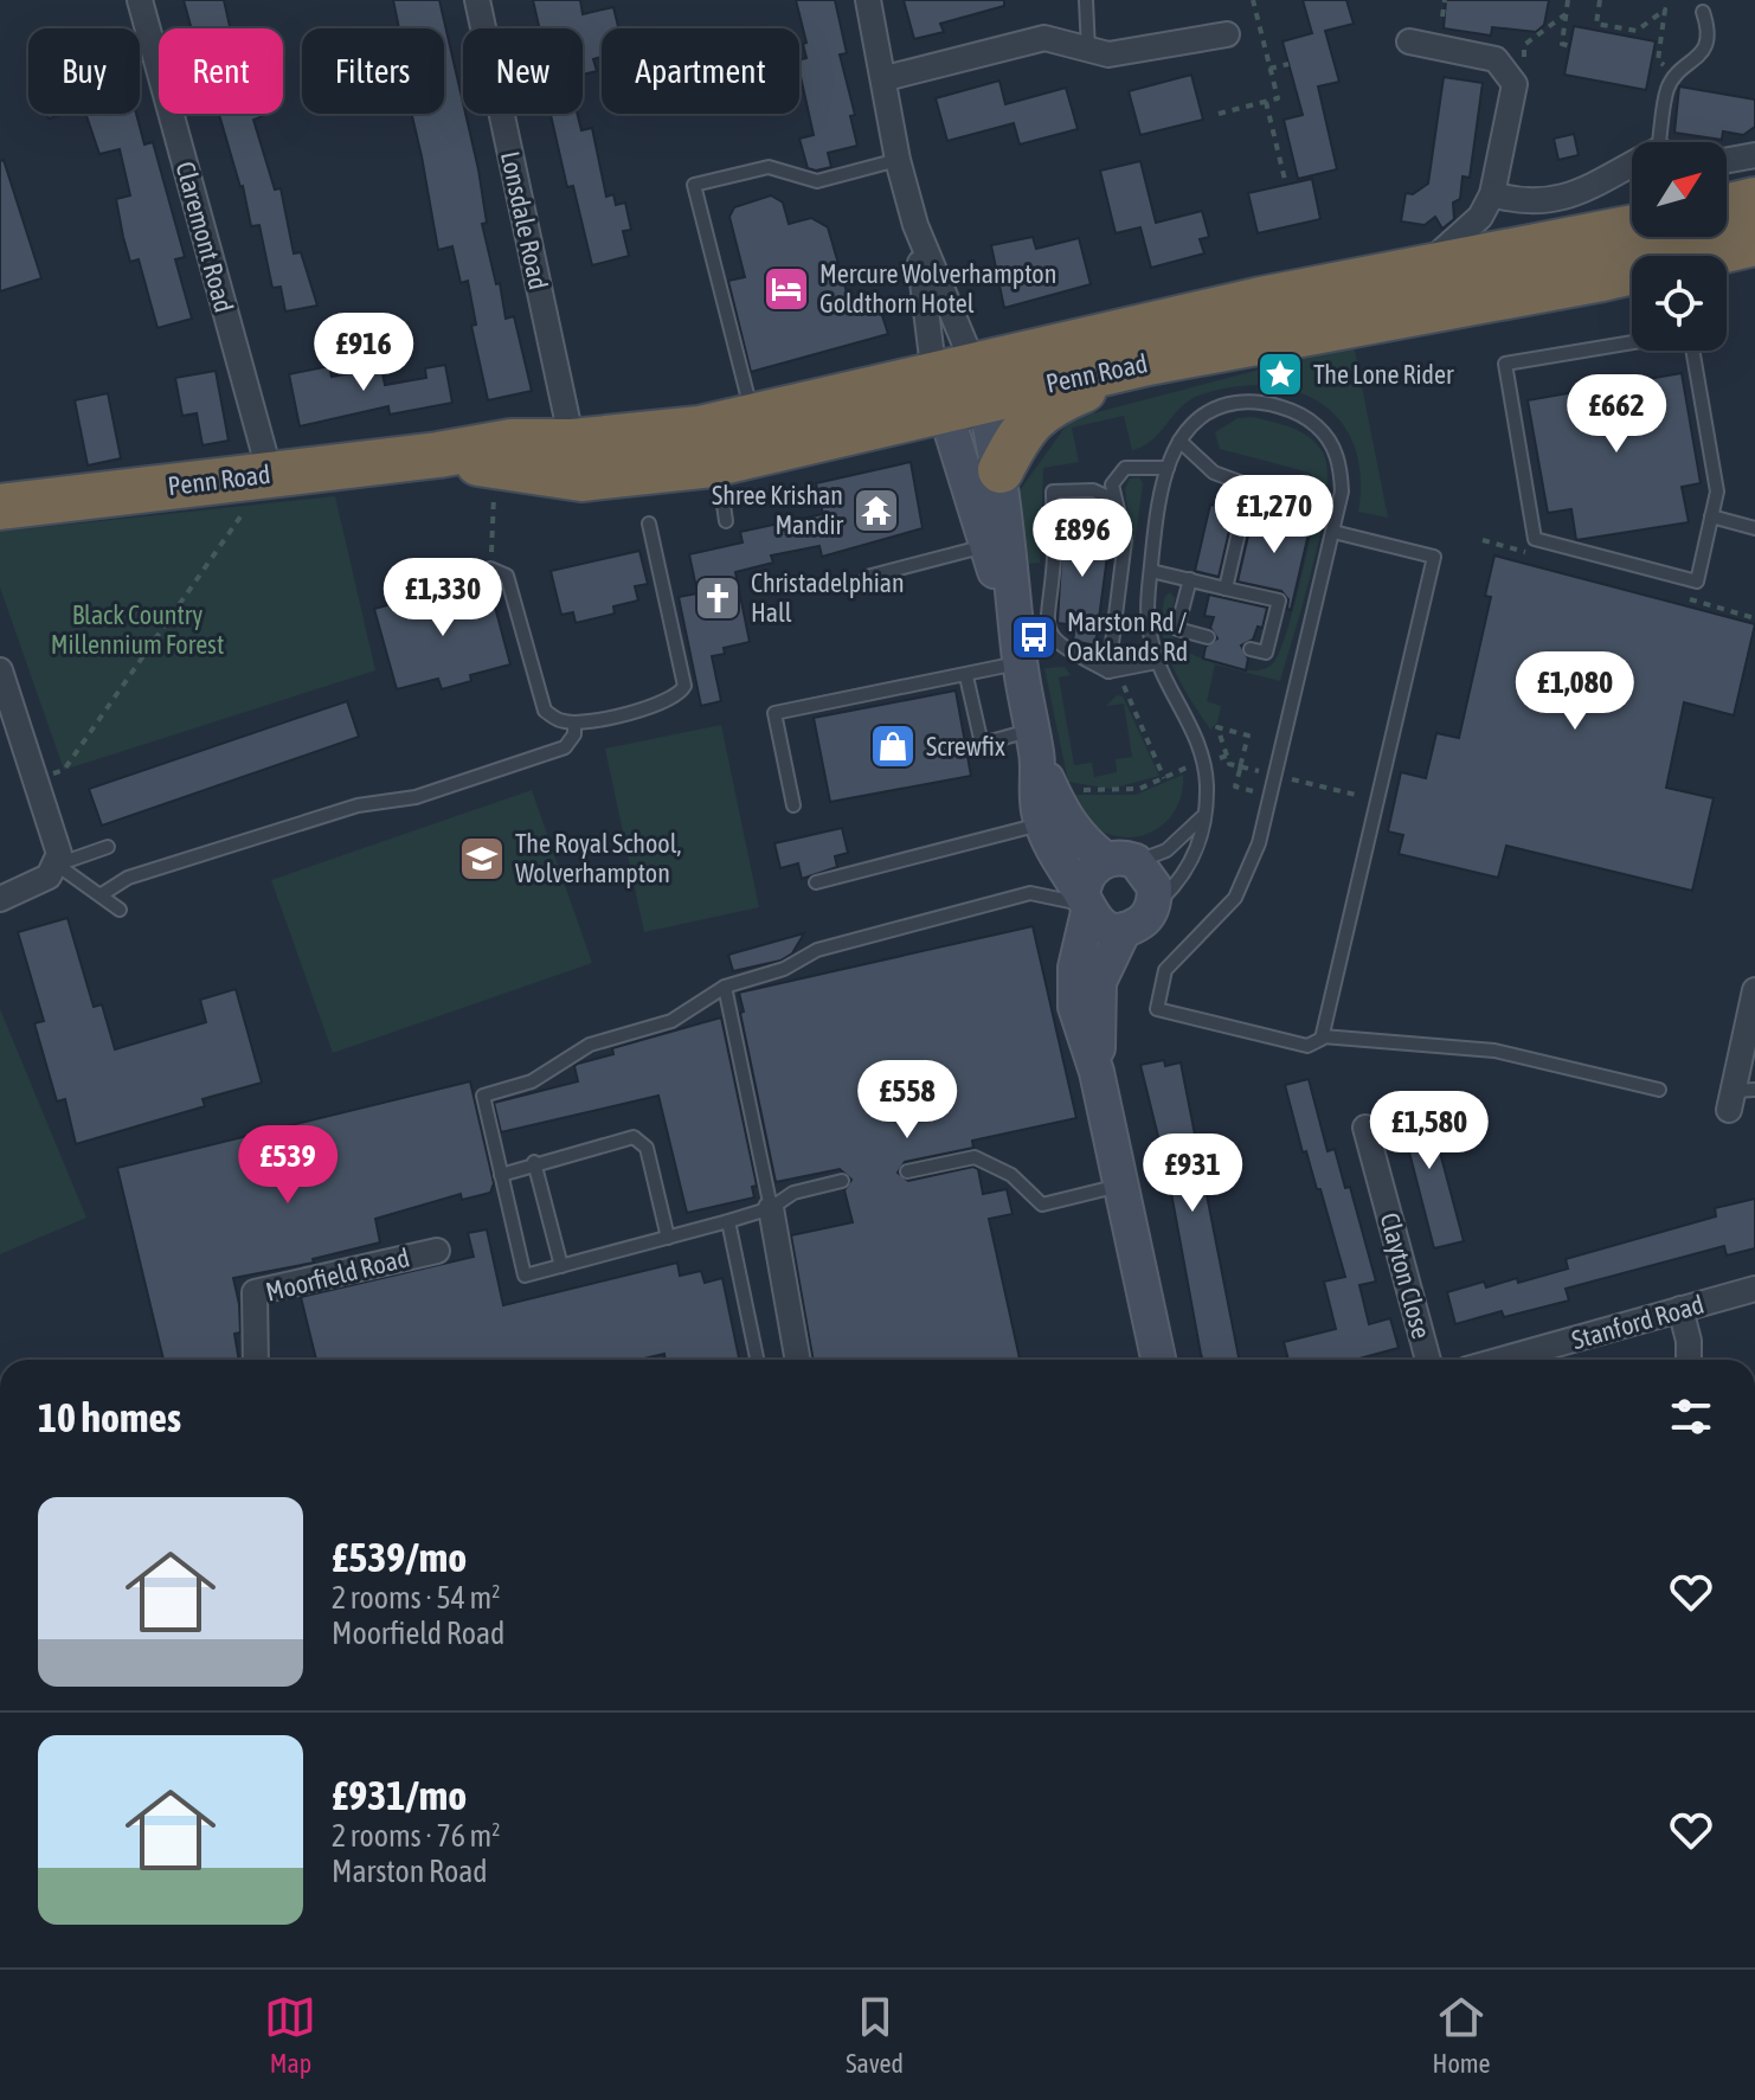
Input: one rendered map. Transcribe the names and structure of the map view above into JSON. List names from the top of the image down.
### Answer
{
  "streets": {
    "highway": ["Penn Road"],
    "street": [
      "Lonsdale Road",
      "Claremont Road",
      "Moorfield Road",
      "Clayton Close",
      "Stanford Road"
    ]
  },
  "crossings": [
    ["Lonsdale Road", "Penn Road"],
    ["Claremont Road", "Penn Road"]
  ],
  "parks": ["Black Country Millennium Forest"],
  "places": {
    "hotel": ["Mercure Wolverhampton Goldthorn Hotel"],
    "place": ["The Lone Rider"],
    "temple": ["Shree Krishan Mandir"],
    "church": ["Christadelphian Hall"],
    "bus stop": ["Marston Rd / Oaklands Rd"],
    "shop": ["Screwfix"],
    "school or university": ["The Royal School, Wolverhampton"]
  },
  "north": "top right",
  "page": {
    "chip": [
      "Buy",
      "Rent",
      "Filters",
      "New",
      "Apartment"
    ],
    "price": [
      "£916",
      "£662",
      "£1,270",
      "£896",
      "£1,330",
      "£1,080",
      "£558",
      "£1,580",
      "£539",
      "£931"
    ],
    "heading": "10 homes",
    "list": [
      {
        "name": "£539/mo",
        "note": "2 rooms · 54 m² · Moorfield Road"
      },
      {
        "name": "£931/mo",
        "note": "2 rooms · 76 m² · Marston Road"
      }
    ],
    "tabs": ["Map", "Saved", "Home"]
  }
}
